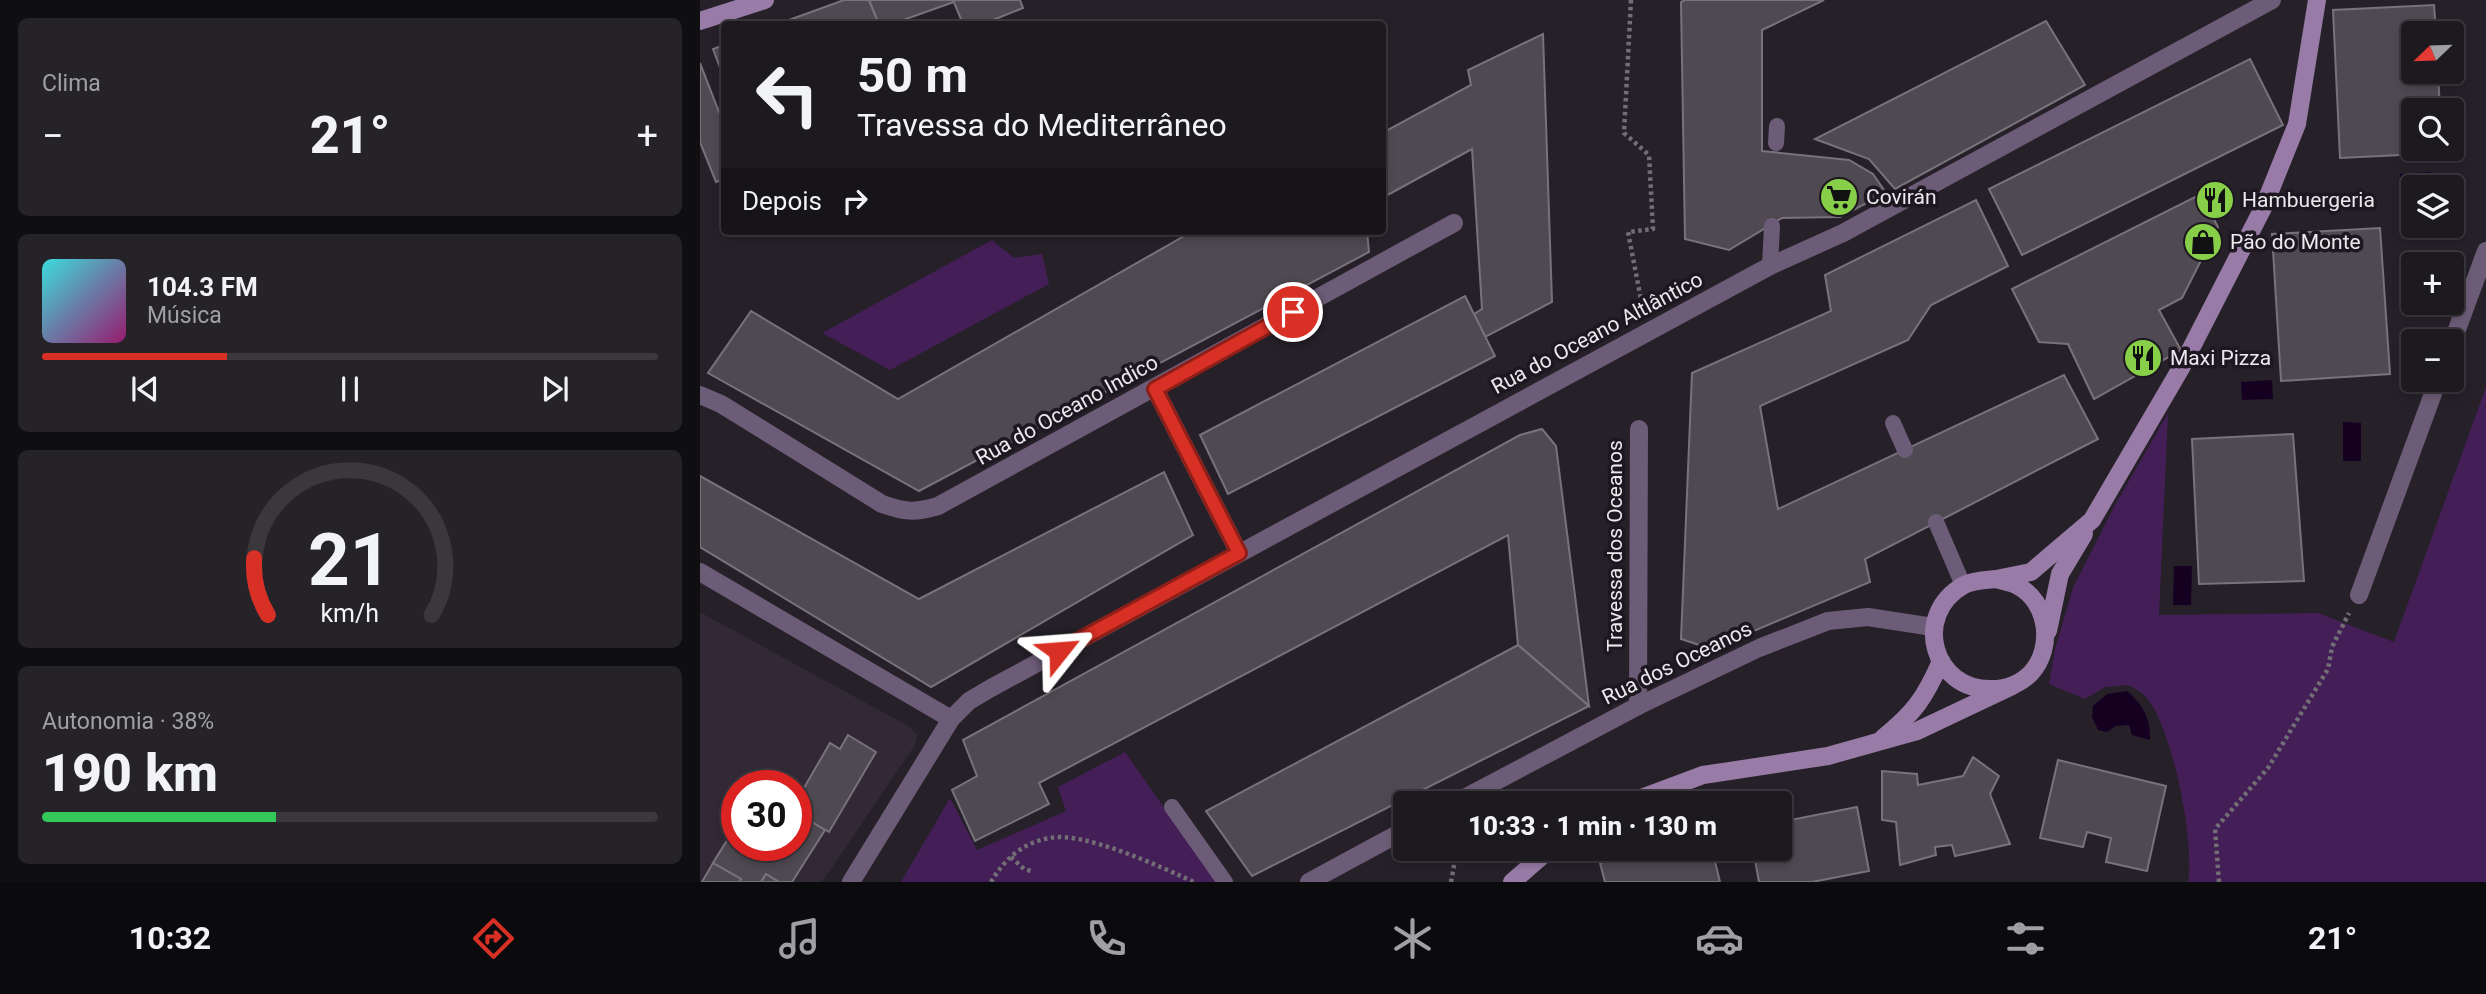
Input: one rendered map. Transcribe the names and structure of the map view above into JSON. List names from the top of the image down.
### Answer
{
  "streets": {
    "street": [
      "Rua do Oceano Altlântico",
      "Rua do Oceano Indico",
      "Travessa dos Oceanos",
      "Rua dos Oceanos"
    ]
  },
  "crossings": [
    ["Travessa dos Oceanos", "Rua dos Oceanos"]
  ],
  "places": {
    "supermarket": ["Covirán"],
    "restaurant": ["Hambuergeria", "Maxi Pizza"],
    "shop": ["Pão do Monte"]
  },
  "north": "bottom left",
  "page": {
    "tile": [
      "Clima",
      ["Autonomia · 38%", "190 km"]
    ],
    "map_buttons": ["+", "−"],
    "turn": ["50 m", "Travessa do Mediterrâneo"],
    "heat": ["−", "21°", "+"],
    "then": "Depois",
    "song": ["104.3 FM", "Música"],
    "limit": "30",
    "trip": "10:33 · 1 min · 130 m",
    "tabs": ["10:32", "21°"],
    "gauge": ["21", "km/h"]
  }
}
